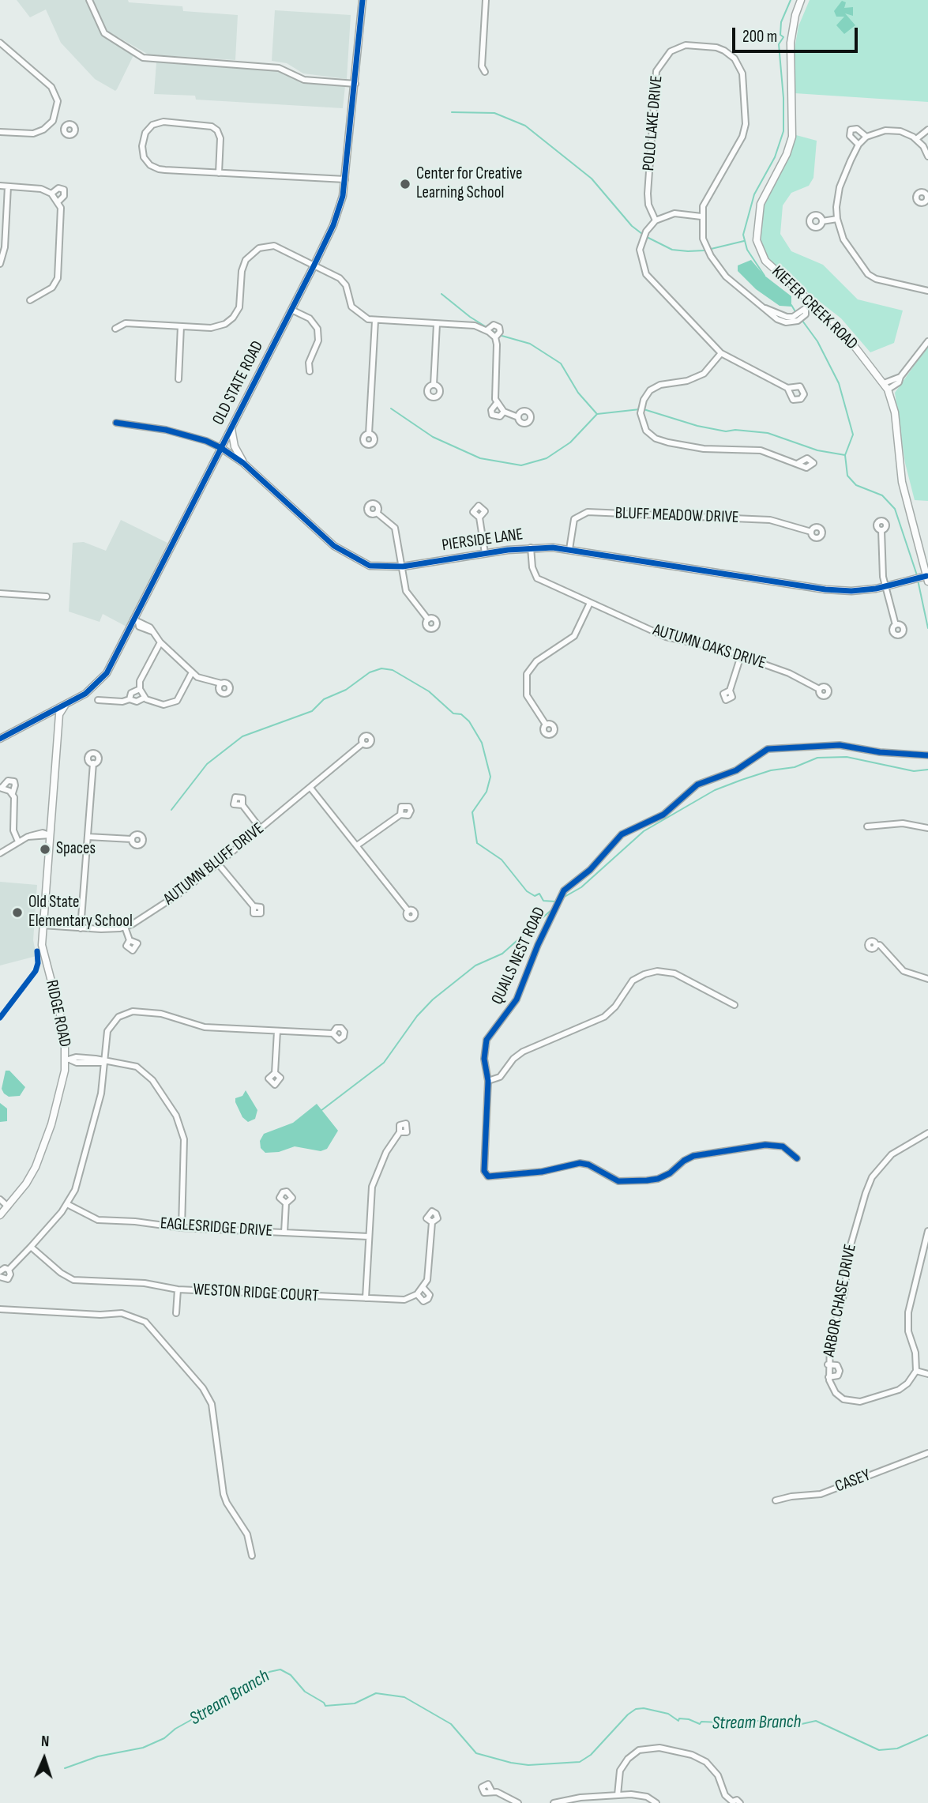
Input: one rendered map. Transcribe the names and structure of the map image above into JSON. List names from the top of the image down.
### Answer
{
  "streets": {
    "street": [
      "POLO LAKE DRIVE",
      "KIEFER CREEK ROAD",
      "OLD STATE ROAD",
      "BLUFF MEADOW DRIVE",
      "PIERSIDE LANE",
      "AUTUMN OAKS DRIVE",
      "AUTUMN BLUFF DRIVE",
      "QUAILS NEST ROAD",
      "RIDGE ROAD",
      "EAGLESRIDGE DRIVE",
      "WESTON RIDGE COURT",
      "ARBOR CHASE DRIVE",
      "CASEY"
    ]
  },
  "crossings": [
    ["POLO LAKE DRIVE", "KIEFER CREEK ROAD"],
    ["KIEFER CREEK ROAD", "PIERSIDE LANE"],
    ["OLD STATE ROAD", "PIERSIDE LANE"],
    ["OLD STATE ROAD", "RIDGE ROAD"],
    ["BLUFF MEADOW DRIVE", "PIERSIDE LANE"],
    ["PIERSIDE LANE", "AUTUMN OAKS DRIVE"],
    ["AUTUMN BLUFF DRIVE", "RIDGE ROAD"]
  ],
  "water": ["Stream Branch"],
  "places": ["Center for Creative Learning School", "Spaces", "Old State Elementary School"],
  "scale_bar": "200 m",
  "north": "top"
}
